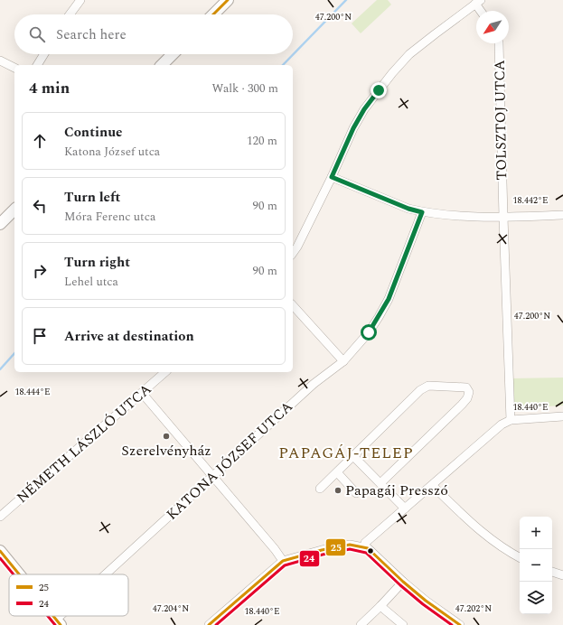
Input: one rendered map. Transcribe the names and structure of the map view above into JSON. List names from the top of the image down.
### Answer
{
  "streets": {
    "street": ["TOLSZTOJ UTCA", "NÉMETH LÁSZLÓ UTCA", "KATONA JÓZSEF UTCA"]
  },
  "districts": ["PAPAGÁJ-TELEP"],
  "places": ["Szerelvényház", "Papagáj Presszó"],
  "lines": ["transit line 25", "transit line 24"],
  "legend": ["25", "24"],
  "north": "bottom left",
  "page": {
    "search": "Search here",
    "heading": ["4 min", "Walk · 300 m"],
    "list": [
      ["Continue", "Katona József utca", "120 m"],
      ["Turn left", "Móra Ferenc utca", "90 m"],
      ["Turn right", "Lehel utca", "90 m"],
      "Arrive at destination"
    ],
    "map_buttons": ["+", "−"]
  },
  "coordinates": [
    "47.200°N",
    "18.442°E",
    "18.444°E",
    "18.440°E",
    "47.204°N",
    "47.202°N"
  ]
}
